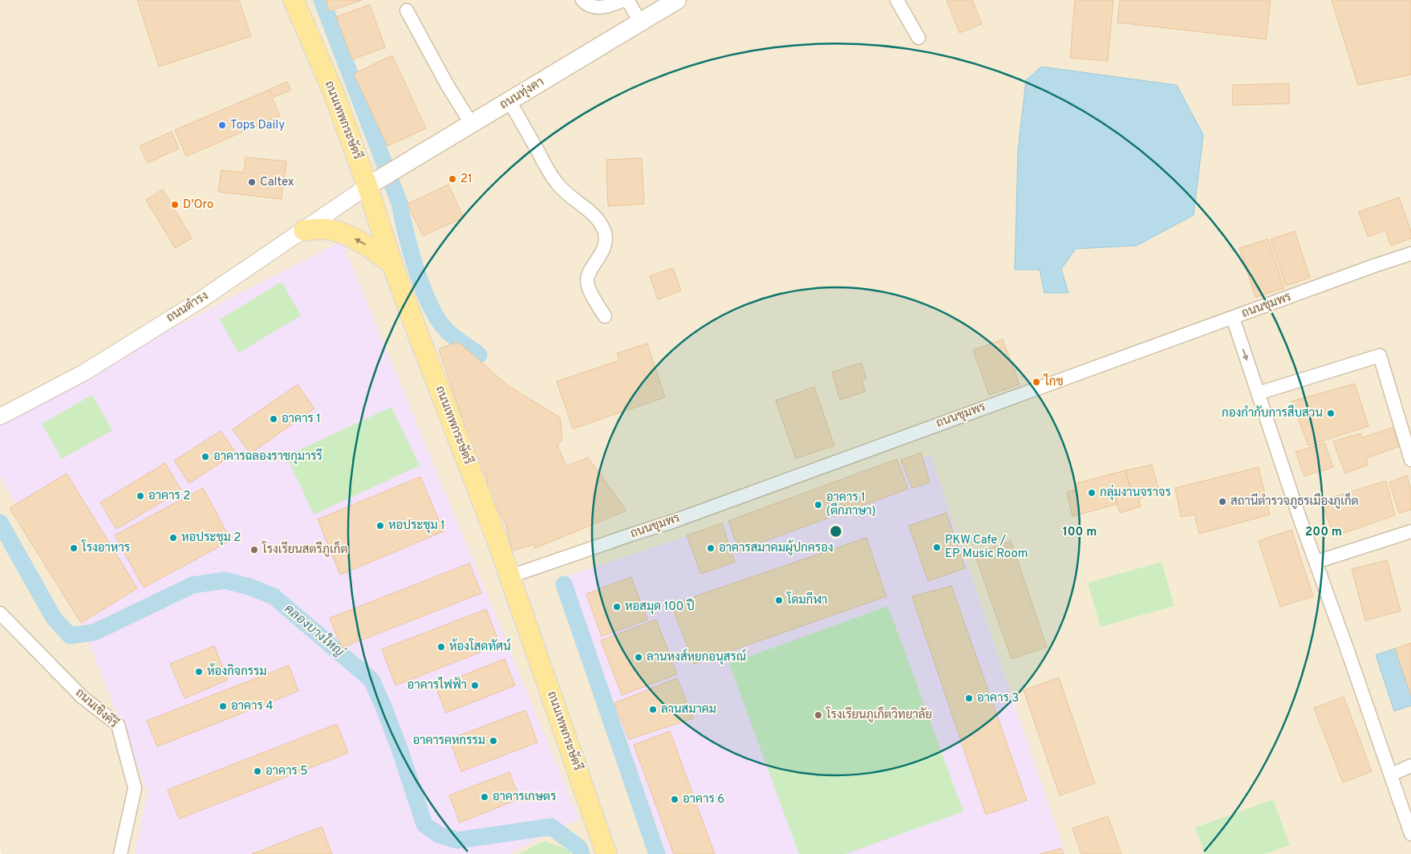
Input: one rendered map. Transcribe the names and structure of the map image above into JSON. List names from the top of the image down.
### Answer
{
  "streets": {
    "main road": ["ถนนทุ่งคา", "ถนนเทพกระษัตรี"],
    "street": ["ถนนชุมพร", "ถนนดำรง", "ถนนเชิงคีรี"]
  },
  "crossings": [
    ["ถนนทุ่งคา", "ถนนเทพกระษัตรี"],
    ["ถนนทุ่งคา", "ถนนดำรง"],
    ["ถนนเทพกระษัตรี", "ถนนชุมพร"],
    ["ถนนเทพกระษัตรี", "ถนนดำรง"]
  ],
  "water": ["คลองบางใหญ่"],
  "places": [
    "Tops Daily",
    "21",
    "Caltex",
    "D'Oro",
    "ไกช",
    "กองกำกับการสืบสวน",
    "อาคาร 1",
    "อาคารฉลองราชกุมารรี",
    "กลุ่มงานจราจร",
    "อาคาร 2",
    "สถานีตำรวจภูธรเมืองภูเก็ต",
    "อาคาร 1 (ตึกภาษา)",
    "หอประชุม 1",
    "หอประชุม 2",
    "PKW Cafe / EP Music Room",
    "โรงอาหาร",
    "อาคารสมาคมผู้ปกครอง",
    "โรงเรียนสตรีภูเก็ต",
    "โดมกีฬา",
    "หอสมุด 100 ปี",
    "ห้องโสดทัศน์",
    "ลานหงส์หยกอนุสรณ์",
    "ห้องกิจกรรม",
    "อาคารไฟฟ้า",
    "อาคาร 3",
    "อาคาร 4",
    "ลานสมาคม",
    "โรงเรียนภูเก็ตวิทยาลัย",
    "อาคารคหกรรม",
    "อาคาร 5",
    "อาคารเกษตร",
    "อาคาร 6"
  ],
  "rings": ["100 m", "200 m"]
}
